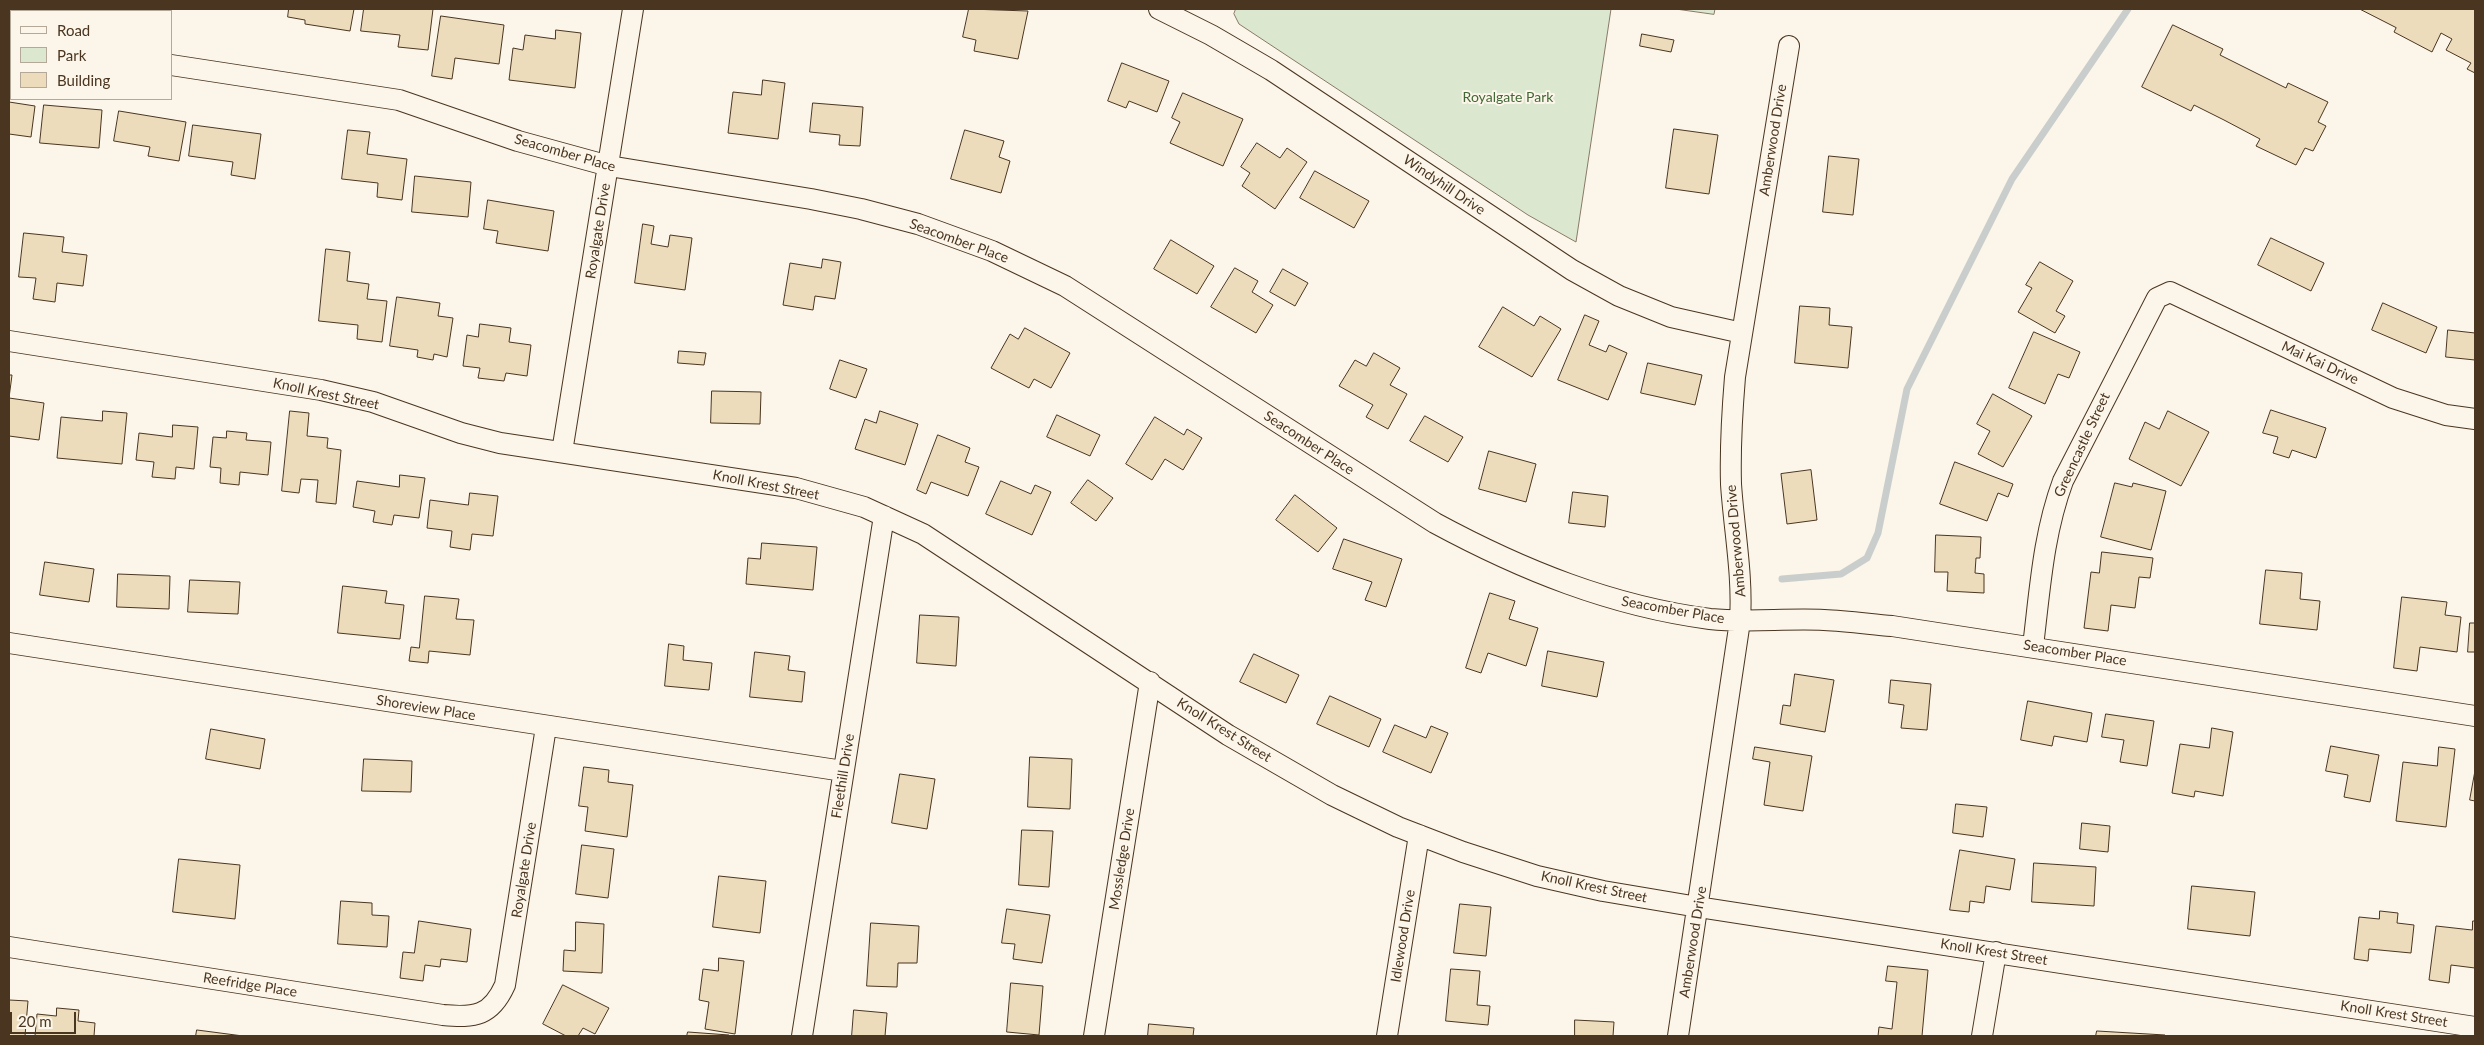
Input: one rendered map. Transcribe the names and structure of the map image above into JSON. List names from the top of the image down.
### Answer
{
  "streets": {
    "street": [
      "Amberwood Drive",
      "Seacomber Place",
      "Windyhill Drive",
      "Royalgate Drive",
      "Mai Kai Drive",
      "Knoll Krest Street",
      "Greencastle Street",
      "Shoreview Place",
      "Fleethill Drive",
      "Mossledge Drive",
      "Idlewood Drive",
      "Reefridge Place"
    ]
  },
  "crossings": [
    ["Amberwood Drive", "Seacomber Place"],
    ["Amberwood Drive", "Windyhill Drive"],
    ["Amberwood Drive", "Knoll Krest Street"],
    ["Seacomber Place", "Royalgate Drive"],
    ["Seacomber Place", "Greencastle Street"],
    ["Royalgate Drive", "Knoll Krest Street"],
    ["Royalgate Drive", "Shoreview Place"],
    ["Royalgate Drive", "Reefridge Place"],
    ["Mai Kai Drive", "Greencastle Street"],
    ["Knoll Krest Street", "Fleethill Drive"],
    ["Knoll Krest Street", "Mossledge Drive"],
    ["Knoll Krest Street", "Idlewood Drive"],
    ["Shoreview Place", "Fleethill Drive"]
  ],
  "parks": ["Royalgate Park"],
  "legend": ["Road", "Park", "Building"],
  "scale_bar": "20 m"
}
